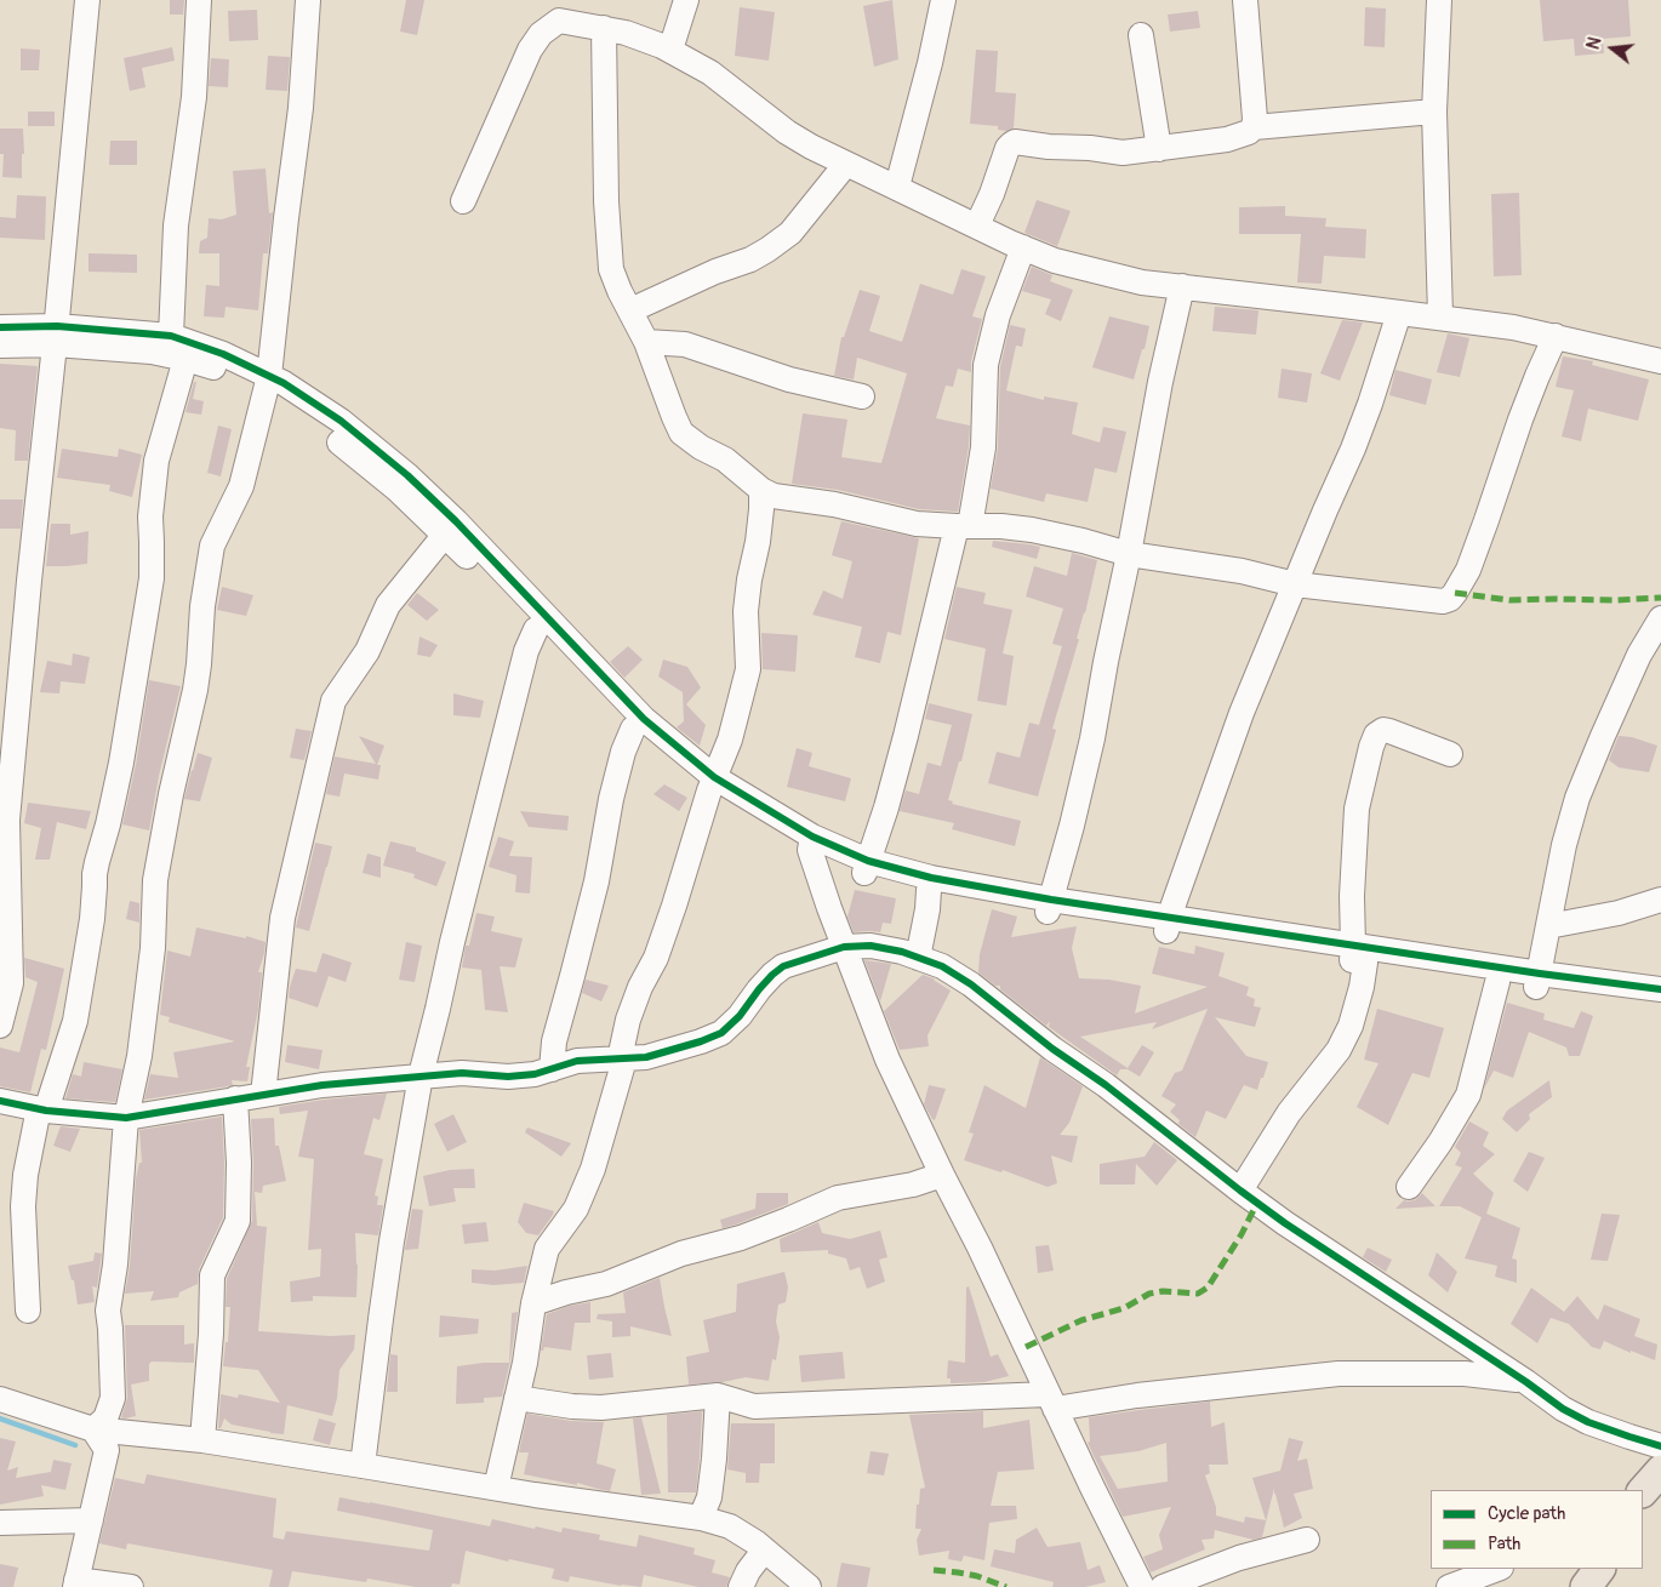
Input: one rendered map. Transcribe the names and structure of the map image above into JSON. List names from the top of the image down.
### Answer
{
  "legend": ["Cycle path", "Path"],
  "north": "left"
}
